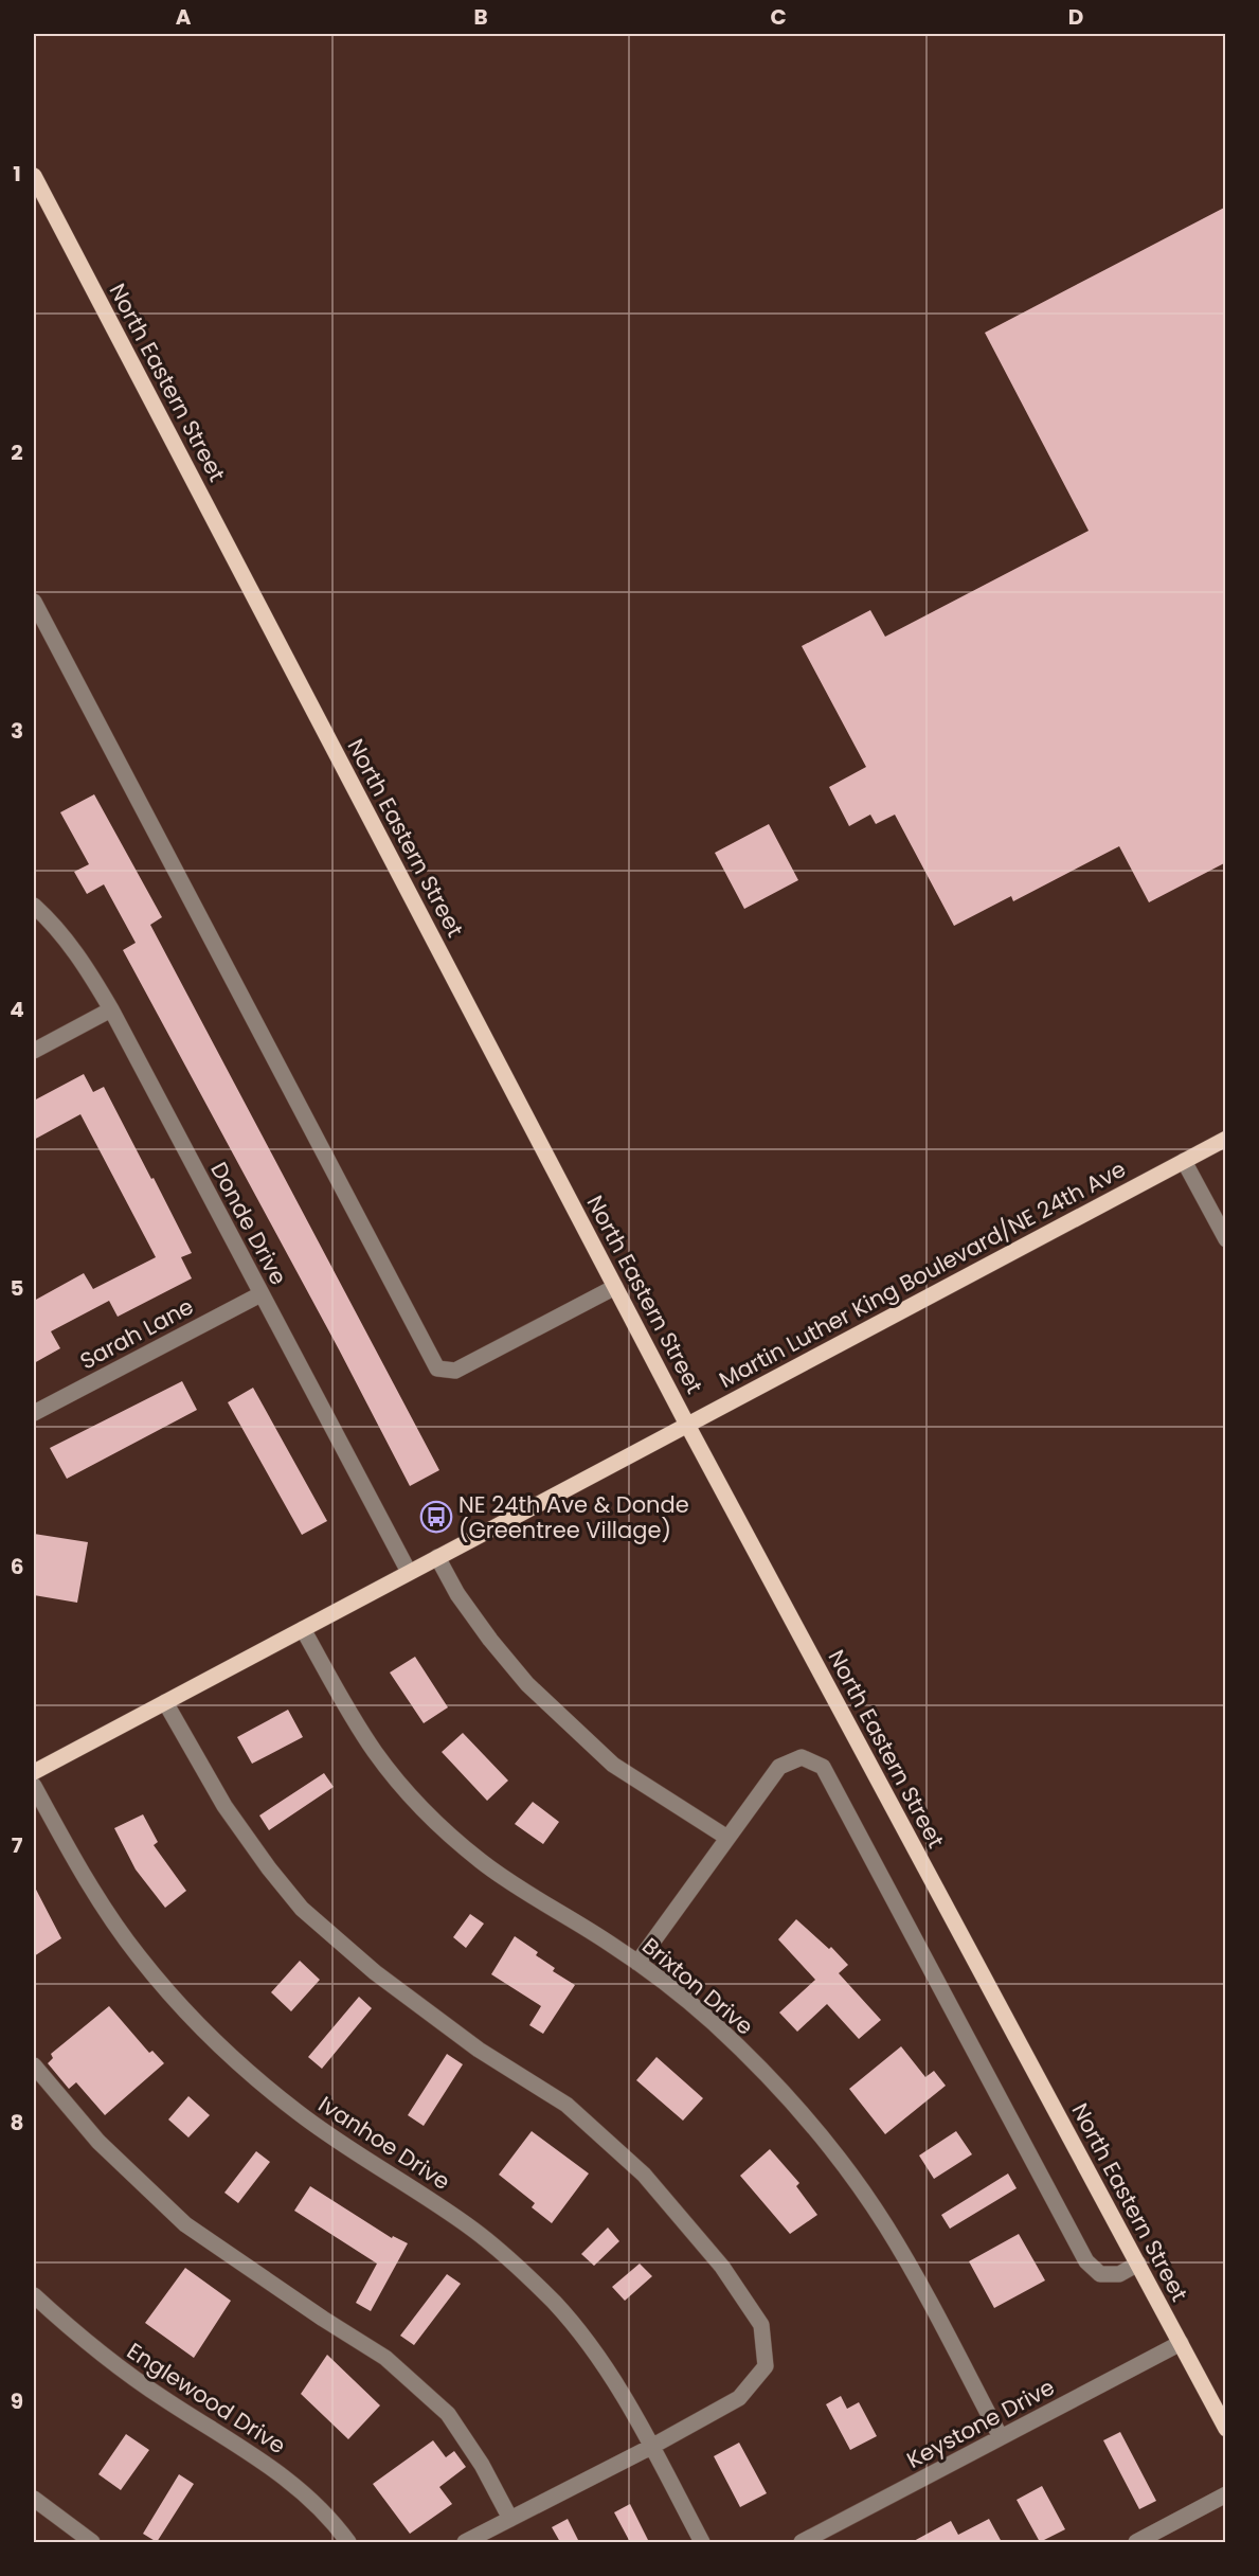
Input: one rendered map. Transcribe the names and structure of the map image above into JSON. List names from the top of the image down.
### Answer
{
  "streets": {
    "main road": ["North Eastern Street", "Martin Luther King Boulevard/NE 24th Ave"],
    "street": [
      "Donde Drive",
      "Sarah Lane",
      "Brixton Drive",
      "Ivanhoe Drive",
      "Englewood Drive",
      "Keystone Drive"
    ]
  },
  "crossings": [
    ["North Eastern Street", "Martin Luther King Boulevard/NE 24th Ave"],
    ["North Eastern Street", "Keystone Drive"],
    ["Donde Drive", "Martin Luther King Boulevard/NE 24th Ave"],
    ["Donde Drive", "Sarah Lane"],
    ["Martin Luther King Boulevard/NE 24th Ave", "Brixton Drive"],
    ["Brixton Drive", "Keystone Drive"]
  ],
  "places": {
    "bus stop": ["NE 24th Ave & Donde (Greentree Village)"]
  },
  "grid": {
    "columns": [
      "A",
      "B",
      "C",
      "D"
    ],
    "rows": [
      "1",
      "2",
      "3",
      "4",
      "5",
      "6",
      "7",
      "8",
      "9"
    ]
  }
}
